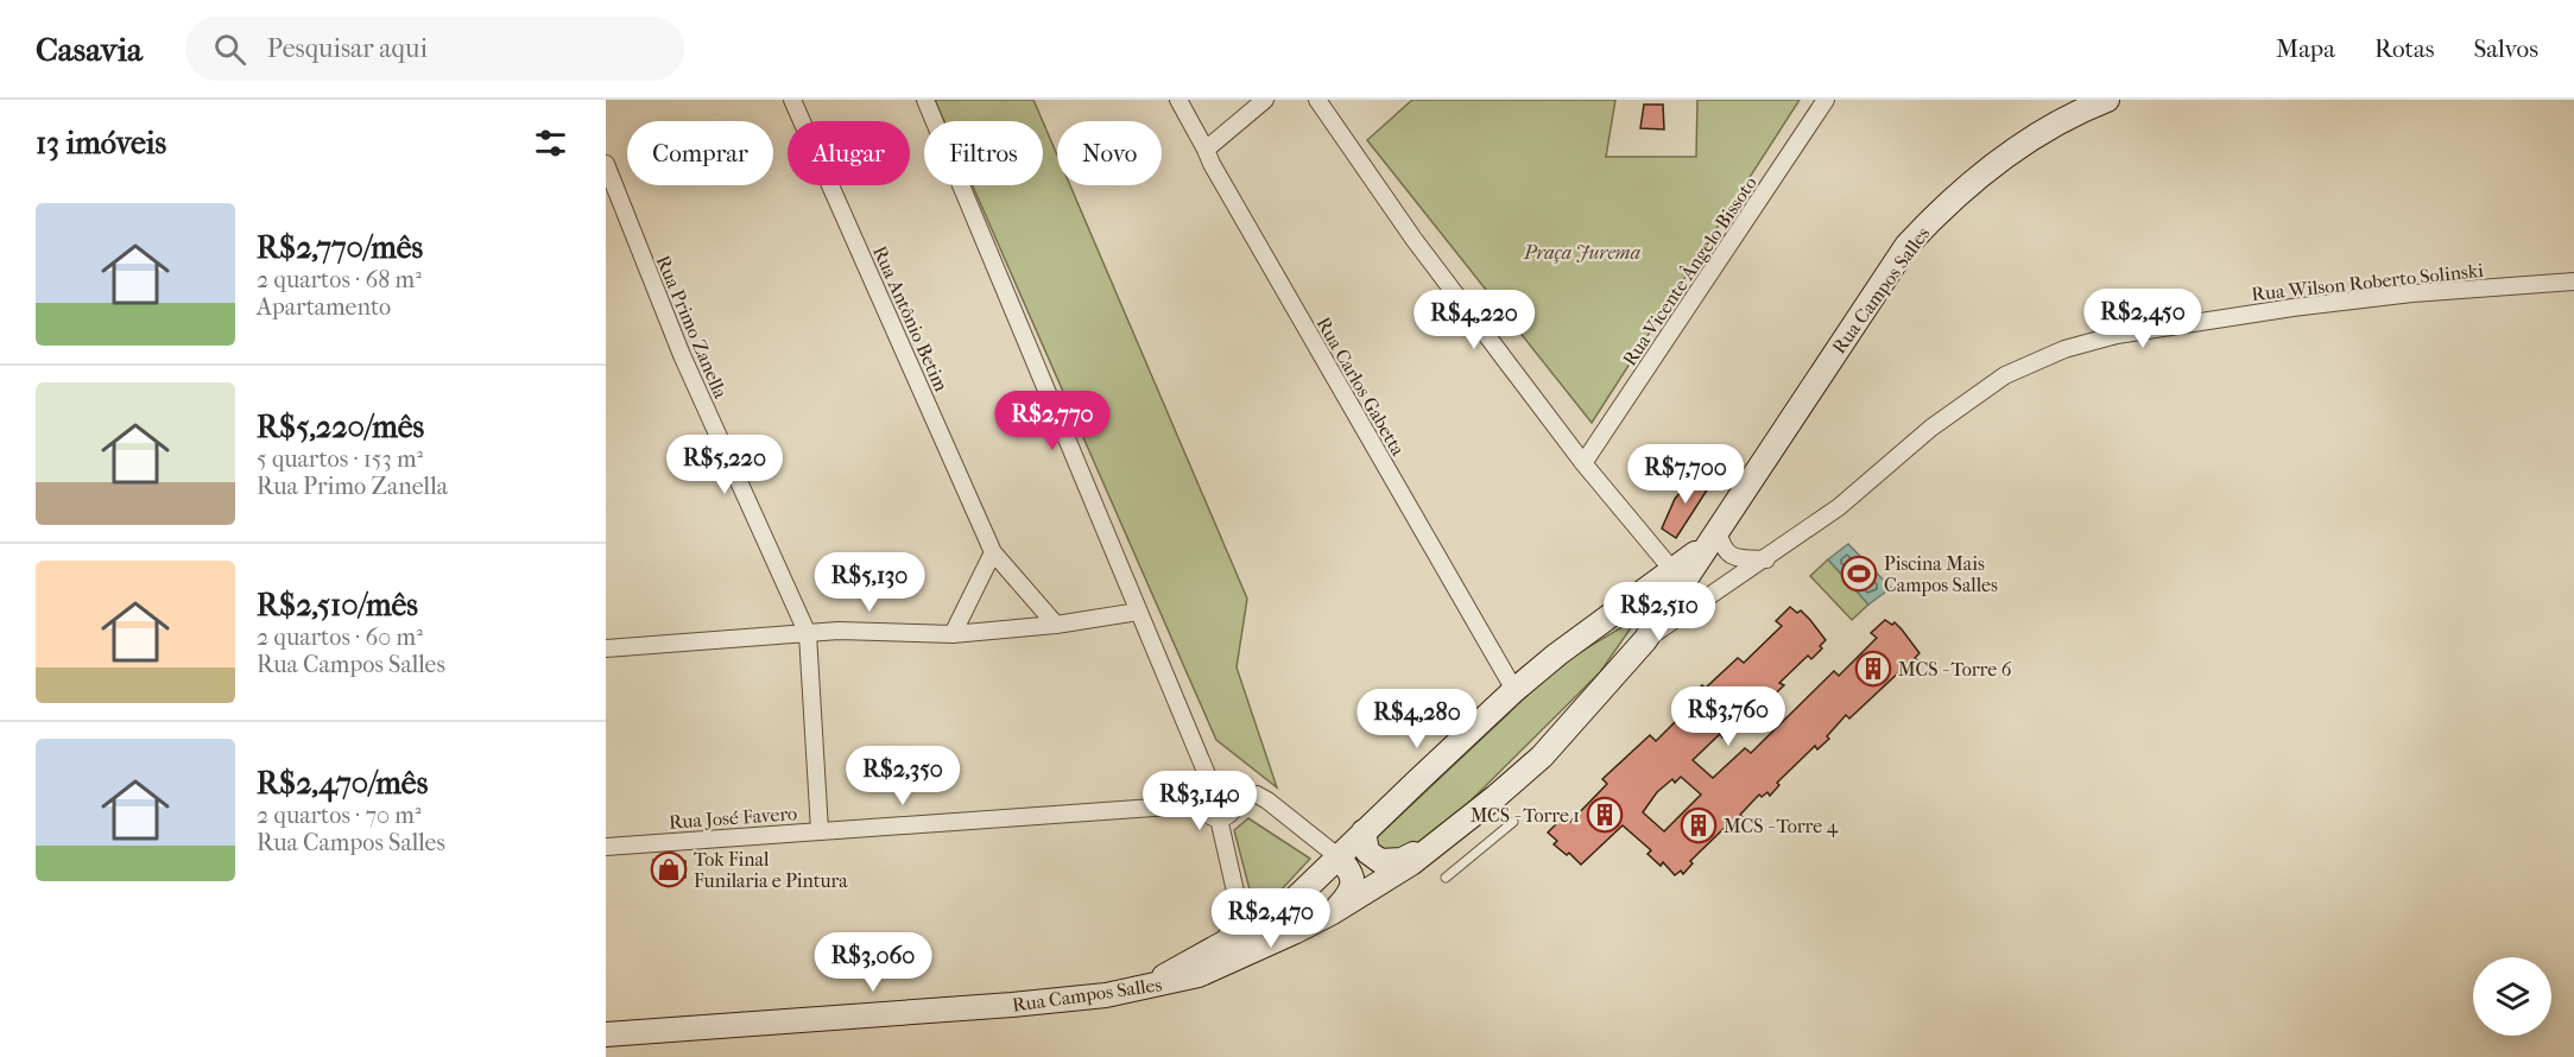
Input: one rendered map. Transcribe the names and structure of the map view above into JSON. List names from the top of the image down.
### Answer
{
  "streets": {
    "main road": ["Rua Campos Salles"],
    "street": [
      "Rua Vicente Ângelo Bissoto",
      "Rua Wilson Roberto Solinski",
      "Rua Antônio Betim",
      "Rua Primo Zanella",
      "Rua Carlos Gabetta",
      "Rua José Favero"
    ]
  },
  "crossings": [
    ["Rua Wilson Roberto Solinski", "Rua Campos Salles"],
    ["Rua Primo Zanella", "Rua José Favero"]
  ],
  "parks": ["Praça Jurema"],
  "places": {
    "sports": ["Piscina Mais Campos Salles"],
    "building": ["MCS - Torre 6", "MCS - Torre 1", "MCS - Torre 4"],
    "shop": ["Tok Final Funilaria e Pintura"]
  },
  "page": {
    "header": "Casavia",
    "search": "Pesquisar aqui",
    "nav": ["Mapa", "Rotas", "Salvos"],
    "heading": "13 imóveis",
    "chip": [
      "Comprar",
      "Alugar",
      "Filtros",
      "Novo"
    ],
    "list": [
      {
        "name": "R$2,770/mês",
        "note": "2 quartos · 68 m² · Apartamento"
      },
      {
        "name": "R$5,220/mês",
        "note": "5 quartos · 153 m² · Rua Primo Zanella"
      },
      {
        "name": "R$2,510/mês",
        "note": "2 quartos · 60 m² · Rua Campos Salles"
      },
      {
        "name": "R$2,470/mês",
        "note": "2 quartos · 70 m² · Rua Campos Salles"
      }
    ],
    "price": [
      "R$2,450",
      "R$4,220",
      "R$2,770",
      "R$5,220",
      "R$7,700",
      "R$5,130",
      "R$2,510",
      "R$3,760",
      "R$4,280",
      "R$2,350",
      "R$3,140",
      "R$2,470",
      "R$3,060"
    ]
  }
}
